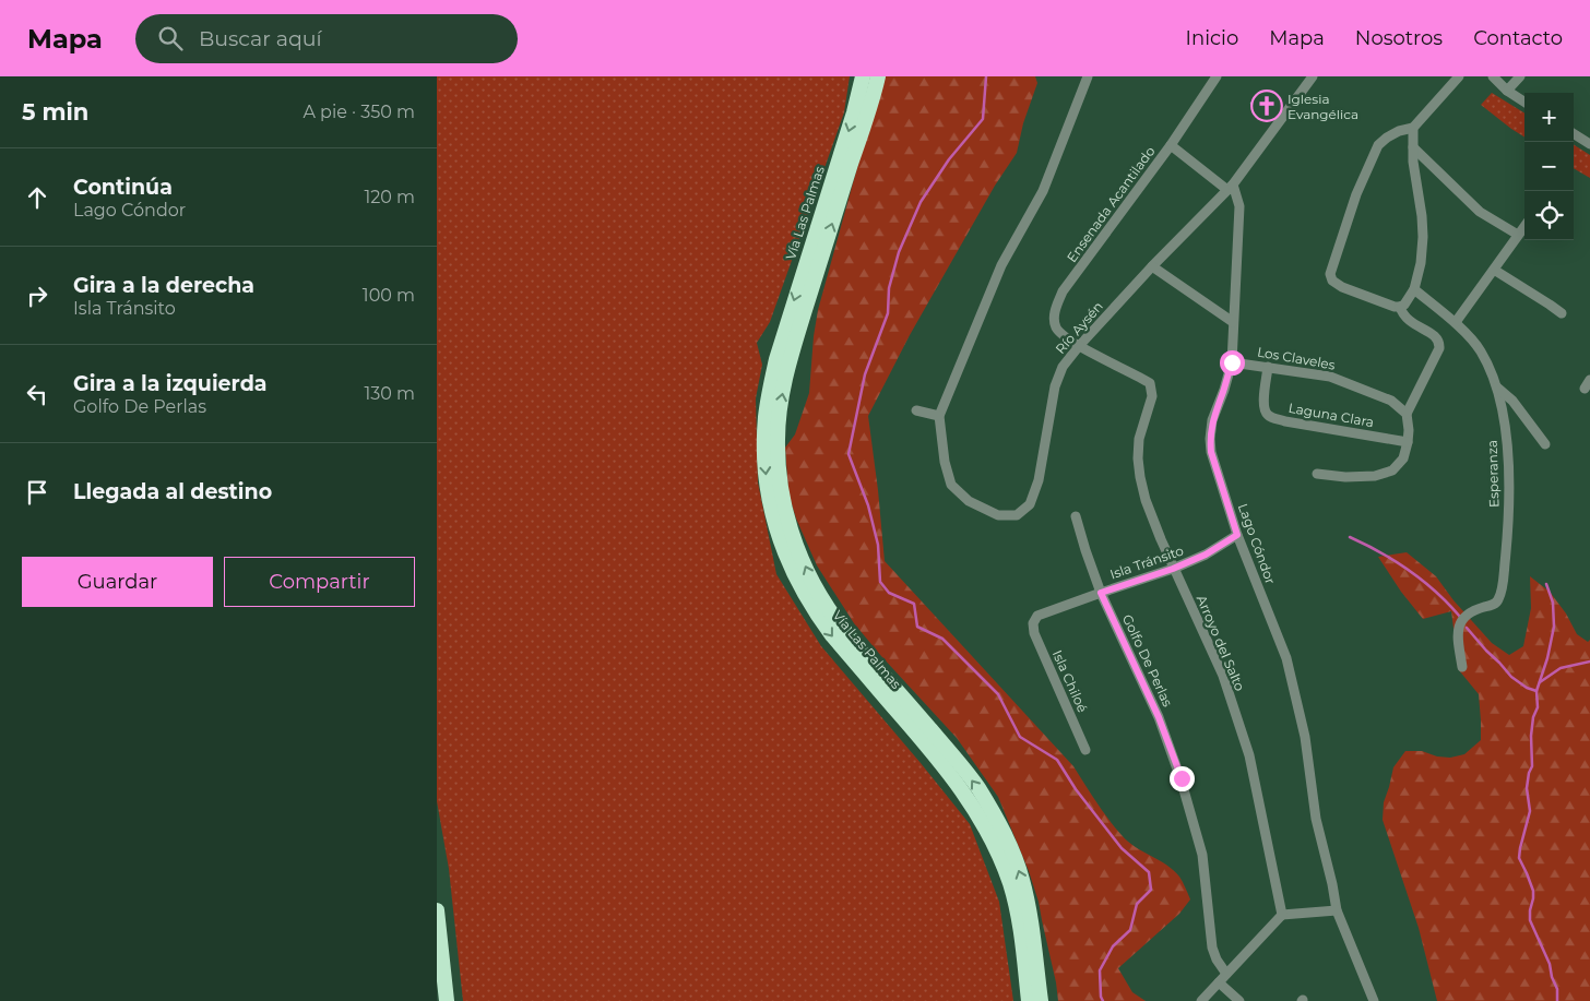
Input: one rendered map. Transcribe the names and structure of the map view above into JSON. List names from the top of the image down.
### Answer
{
  "streets": {
    "highway": ["Vía Las Palmas"],
    "street": [
      "Ensenada Acantilado",
      "Río Aysén",
      "Los Claveles",
      "Laguna Clara",
      "Esperanza",
      "Lago Cóndor",
      "Isla Tránsito",
      "Arroyo del Salto",
      "Golfo De Perlas",
      "Isla Chiloé"
    ]
  },
  "crossings": [
    ["Ensenada Acantilado", "Río Aysén"],
    ["Ensenada Acantilado", "Arroyo del Salto"],
    ["Río Aysén", "Lago Cóndor"],
    ["Río Aysén", "Arroyo del Salto"],
    ["Los Claveles", "Laguna Clara"],
    ["Los Claveles", "Lago Cóndor"],
    ["Lago Cóndor", "Isla Tránsito"],
    ["Isla Tránsito", "Arroyo del Salto"],
    ["Isla Tránsito", "Golfo De Perlas"],
    ["Isla Tránsito", "Isla Chiloé"]
  ],
  "places": {
    "church": ["Iglesia Evangélica"]
  },
  "page": {
    "header": "Mapa",
    "search": "Buscar aquí",
    "nav": [
      "Inicio",
      "Mapa",
      "Nosotros",
      "Contacto"
    ],
    "heading": ["5 min", "A pie · 350 m"],
    "map_buttons": ["+", "−"],
    "list": [
      ["Continúa", "Lago Cóndor", "120 m"],
      ["Gira a la derecha", "Isla Tránsito", "100 m"],
      ["Gira a la izquierda", "Golfo De Perlas", "130 m"],
      "Llegada al destino"
    ],
    "buttons": ["Guardar", "Compartir"]
  }
}
